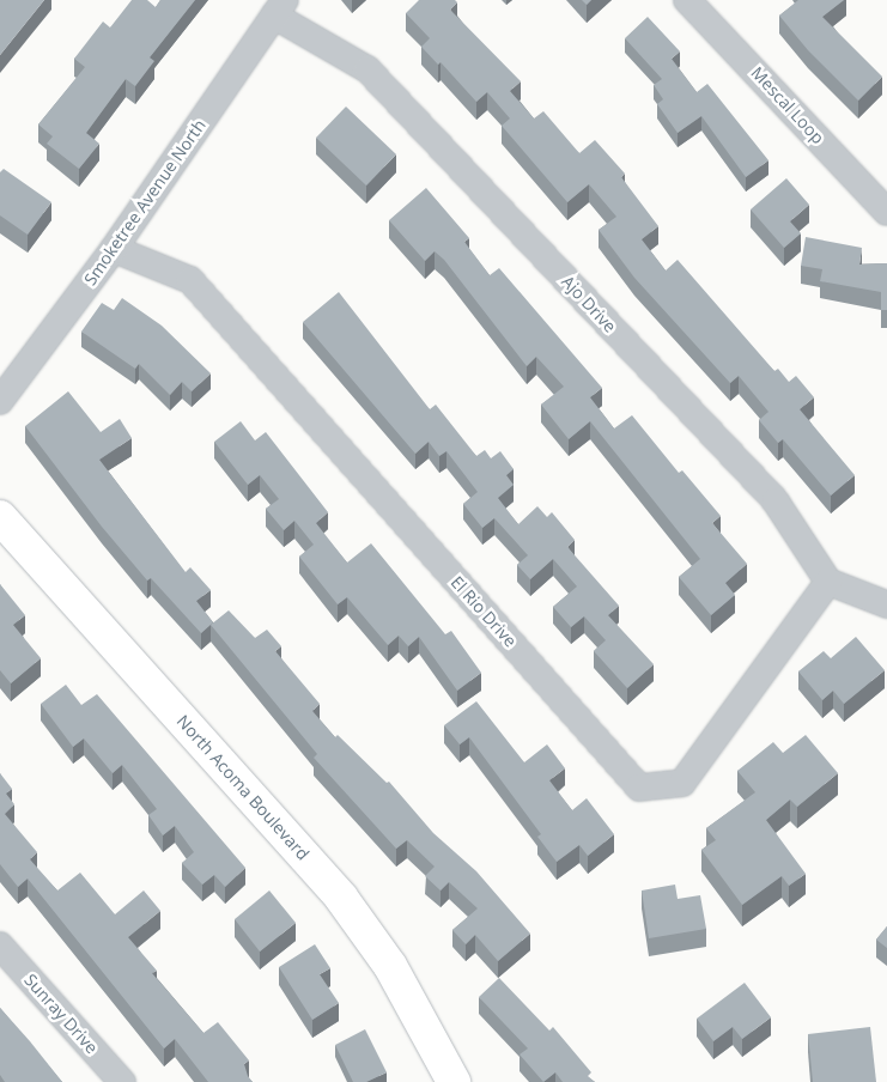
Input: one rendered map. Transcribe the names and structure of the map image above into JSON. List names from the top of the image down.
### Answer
{
  "streets": {
    "main road": ["North Acoma Boulevard"],
    "street": [
      "Mescal Loop",
      "Smoketree Avenue North",
      "Ajo Drive",
      "El Rio Drive",
      "Sunray Drive"
    ]
  },
  "crossings": [
    ["Smoketree Avenue North", "Ajo Drive"],
    ["Smoketree Avenue North", "El Rio Drive"],
    ["Ajo Drive", "El Rio Drive"]
  ]
}
